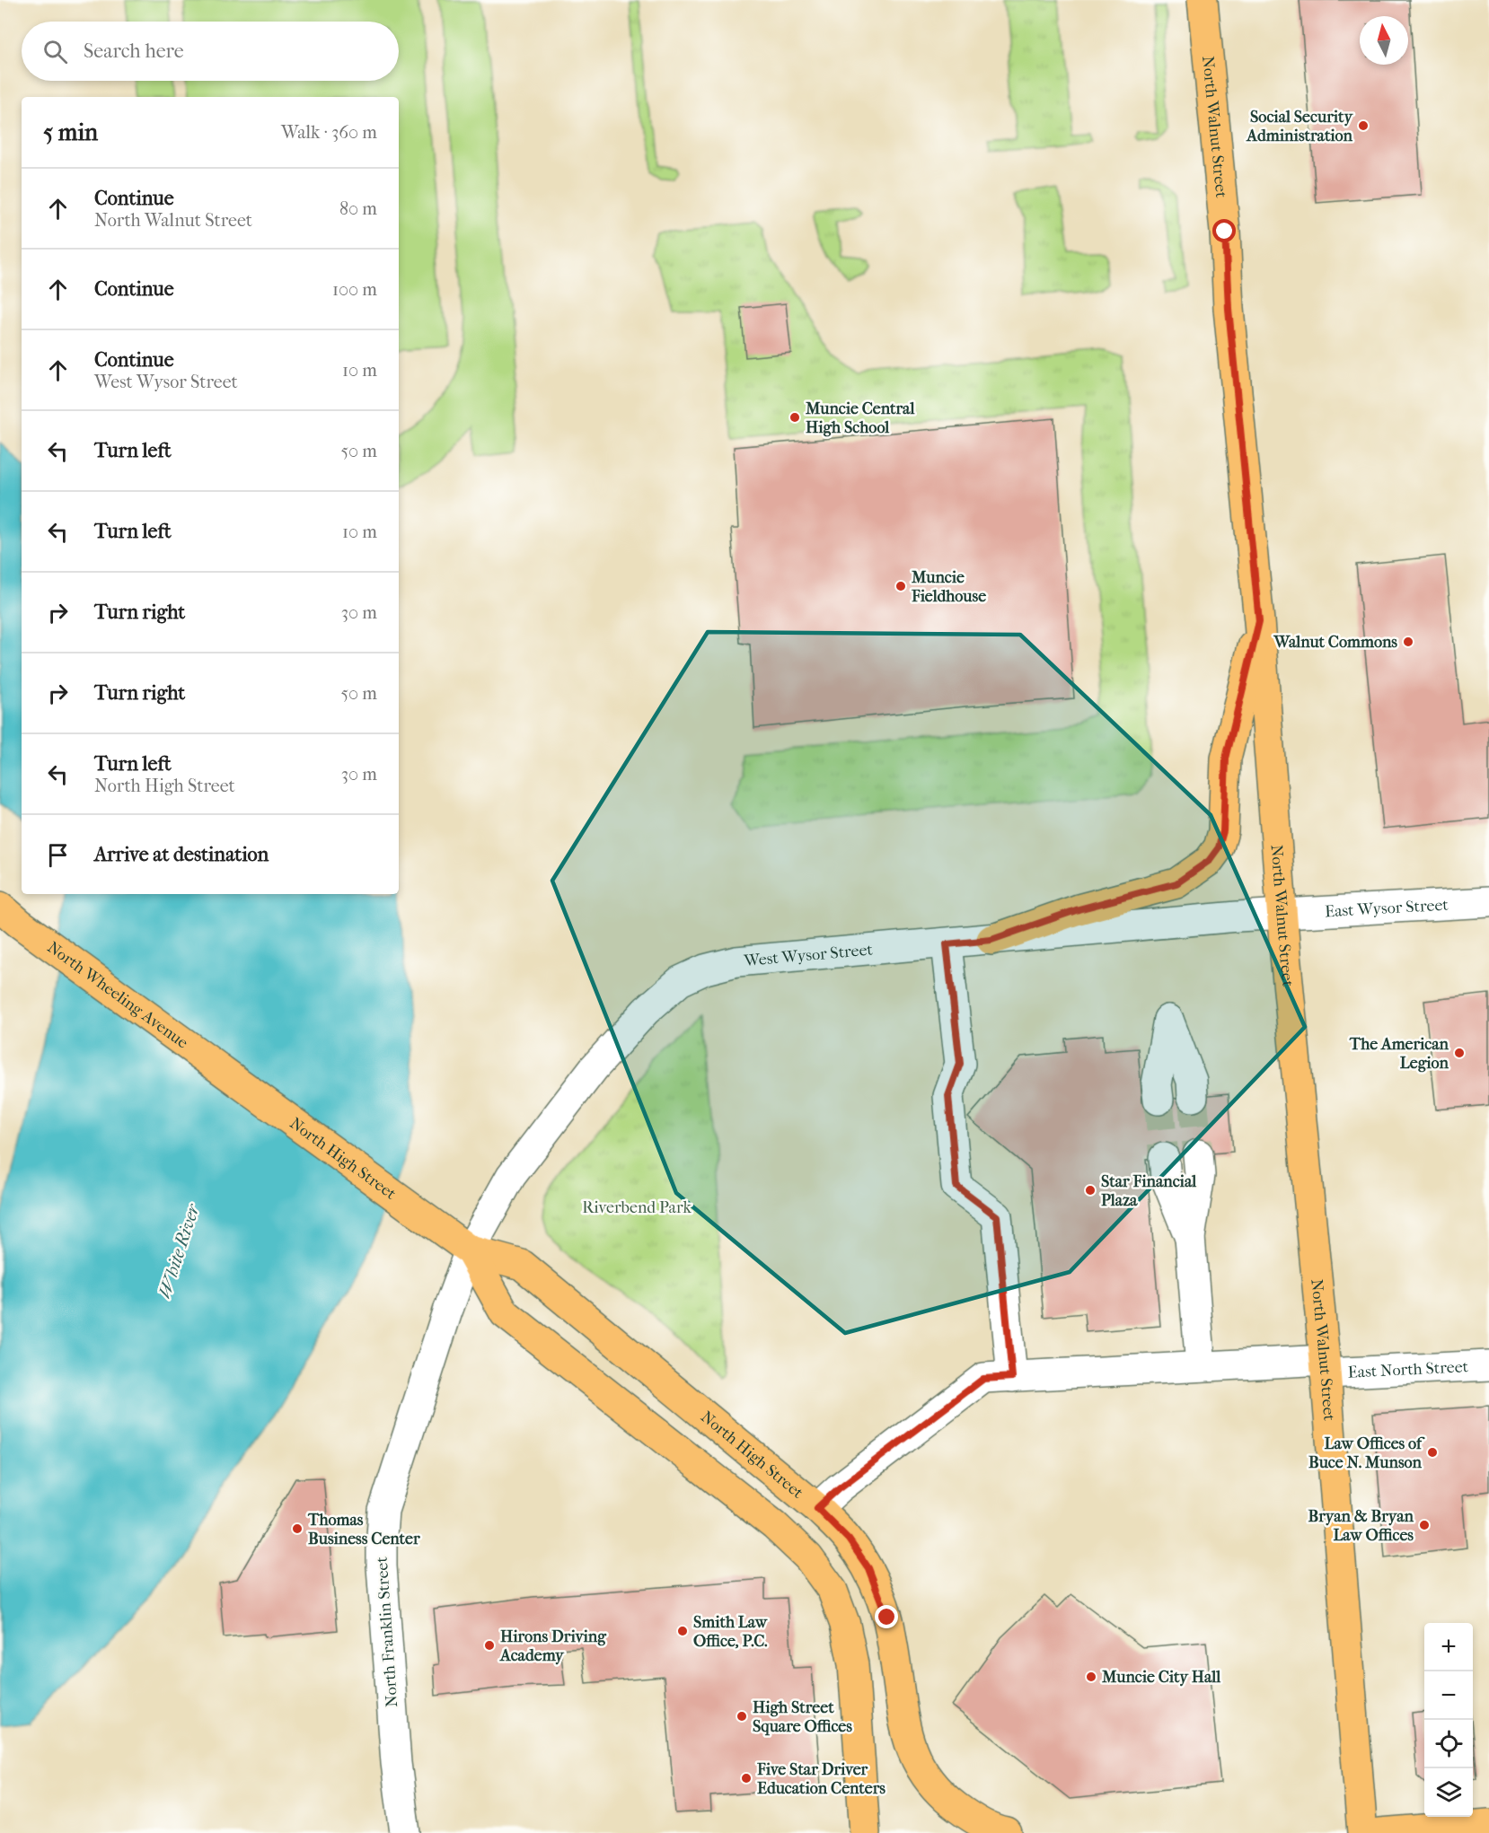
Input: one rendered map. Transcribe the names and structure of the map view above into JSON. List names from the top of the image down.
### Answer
{
  "streets": {
    "main road": ["North Walnut Street", "North Wheeling Avenue", "North High Street"],
    "street": [
      "East Wysor Street",
      "West Wysor Street",
      "East North Street",
      "North Franklin Street"
    ]
  },
  "crossings": [
    ["North Walnut Street", "East Wysor Street"],
    ["North Walnut Street", "West Wysor Street"],
    ["North Walnut Street", "East North Street"],
    ["East Wysor Street", "West Wysor Street"],
    ["West Wysor Street", "North High Street"],
    ["West Wysor Street", "North Franklin Street"],
    ["North Wheeling Avenue", "North High Street"],
    ["North High Street", "East North Street"],
    ["North High Street", "North Franklin Street"]
  ],
  "water": ["White River"],
  "parks": ["Riverbend Park"],
  "places": [
    "Social Security Administration",
    "Muncie Central High School",
    "Muncie Fieldhouse",
    "Walnut Commons",
    "The American Legion",
    "Star Financial Plaza",
    "Law Offices of Buce N. Munson",
    "Bryan & Bryan Law Offices",
    "Thomas Business Center",
    "Smith Law Office, P.C.",
    "Hirons Driving Academy",
    "Muncie City Hall",
    "High Street Square Offices",
    "Five Star Driver Education Centers"
  ],
  "north": "top",
  "page": {
    "search": "Search here",
    "heading": ["5 min", "Walk · 360 m"],
    "list": [
      ["Continue", "North Walnut Street", "80 m"],
      ["Continue", "100 m"],
      ["Continue", "West Wysor Street", "10 m"],
      ["Turn left", "50 m"],
      ["Turn left", "10 m"],
      ["Turn right", "30 m"],
      ["Turn right", "50 m"],
      ["Turn left", "North High Street", "30 m"],
      "Arrive at destination"
    ],
    "map_buttons": ["+", "−"]
  }
}
